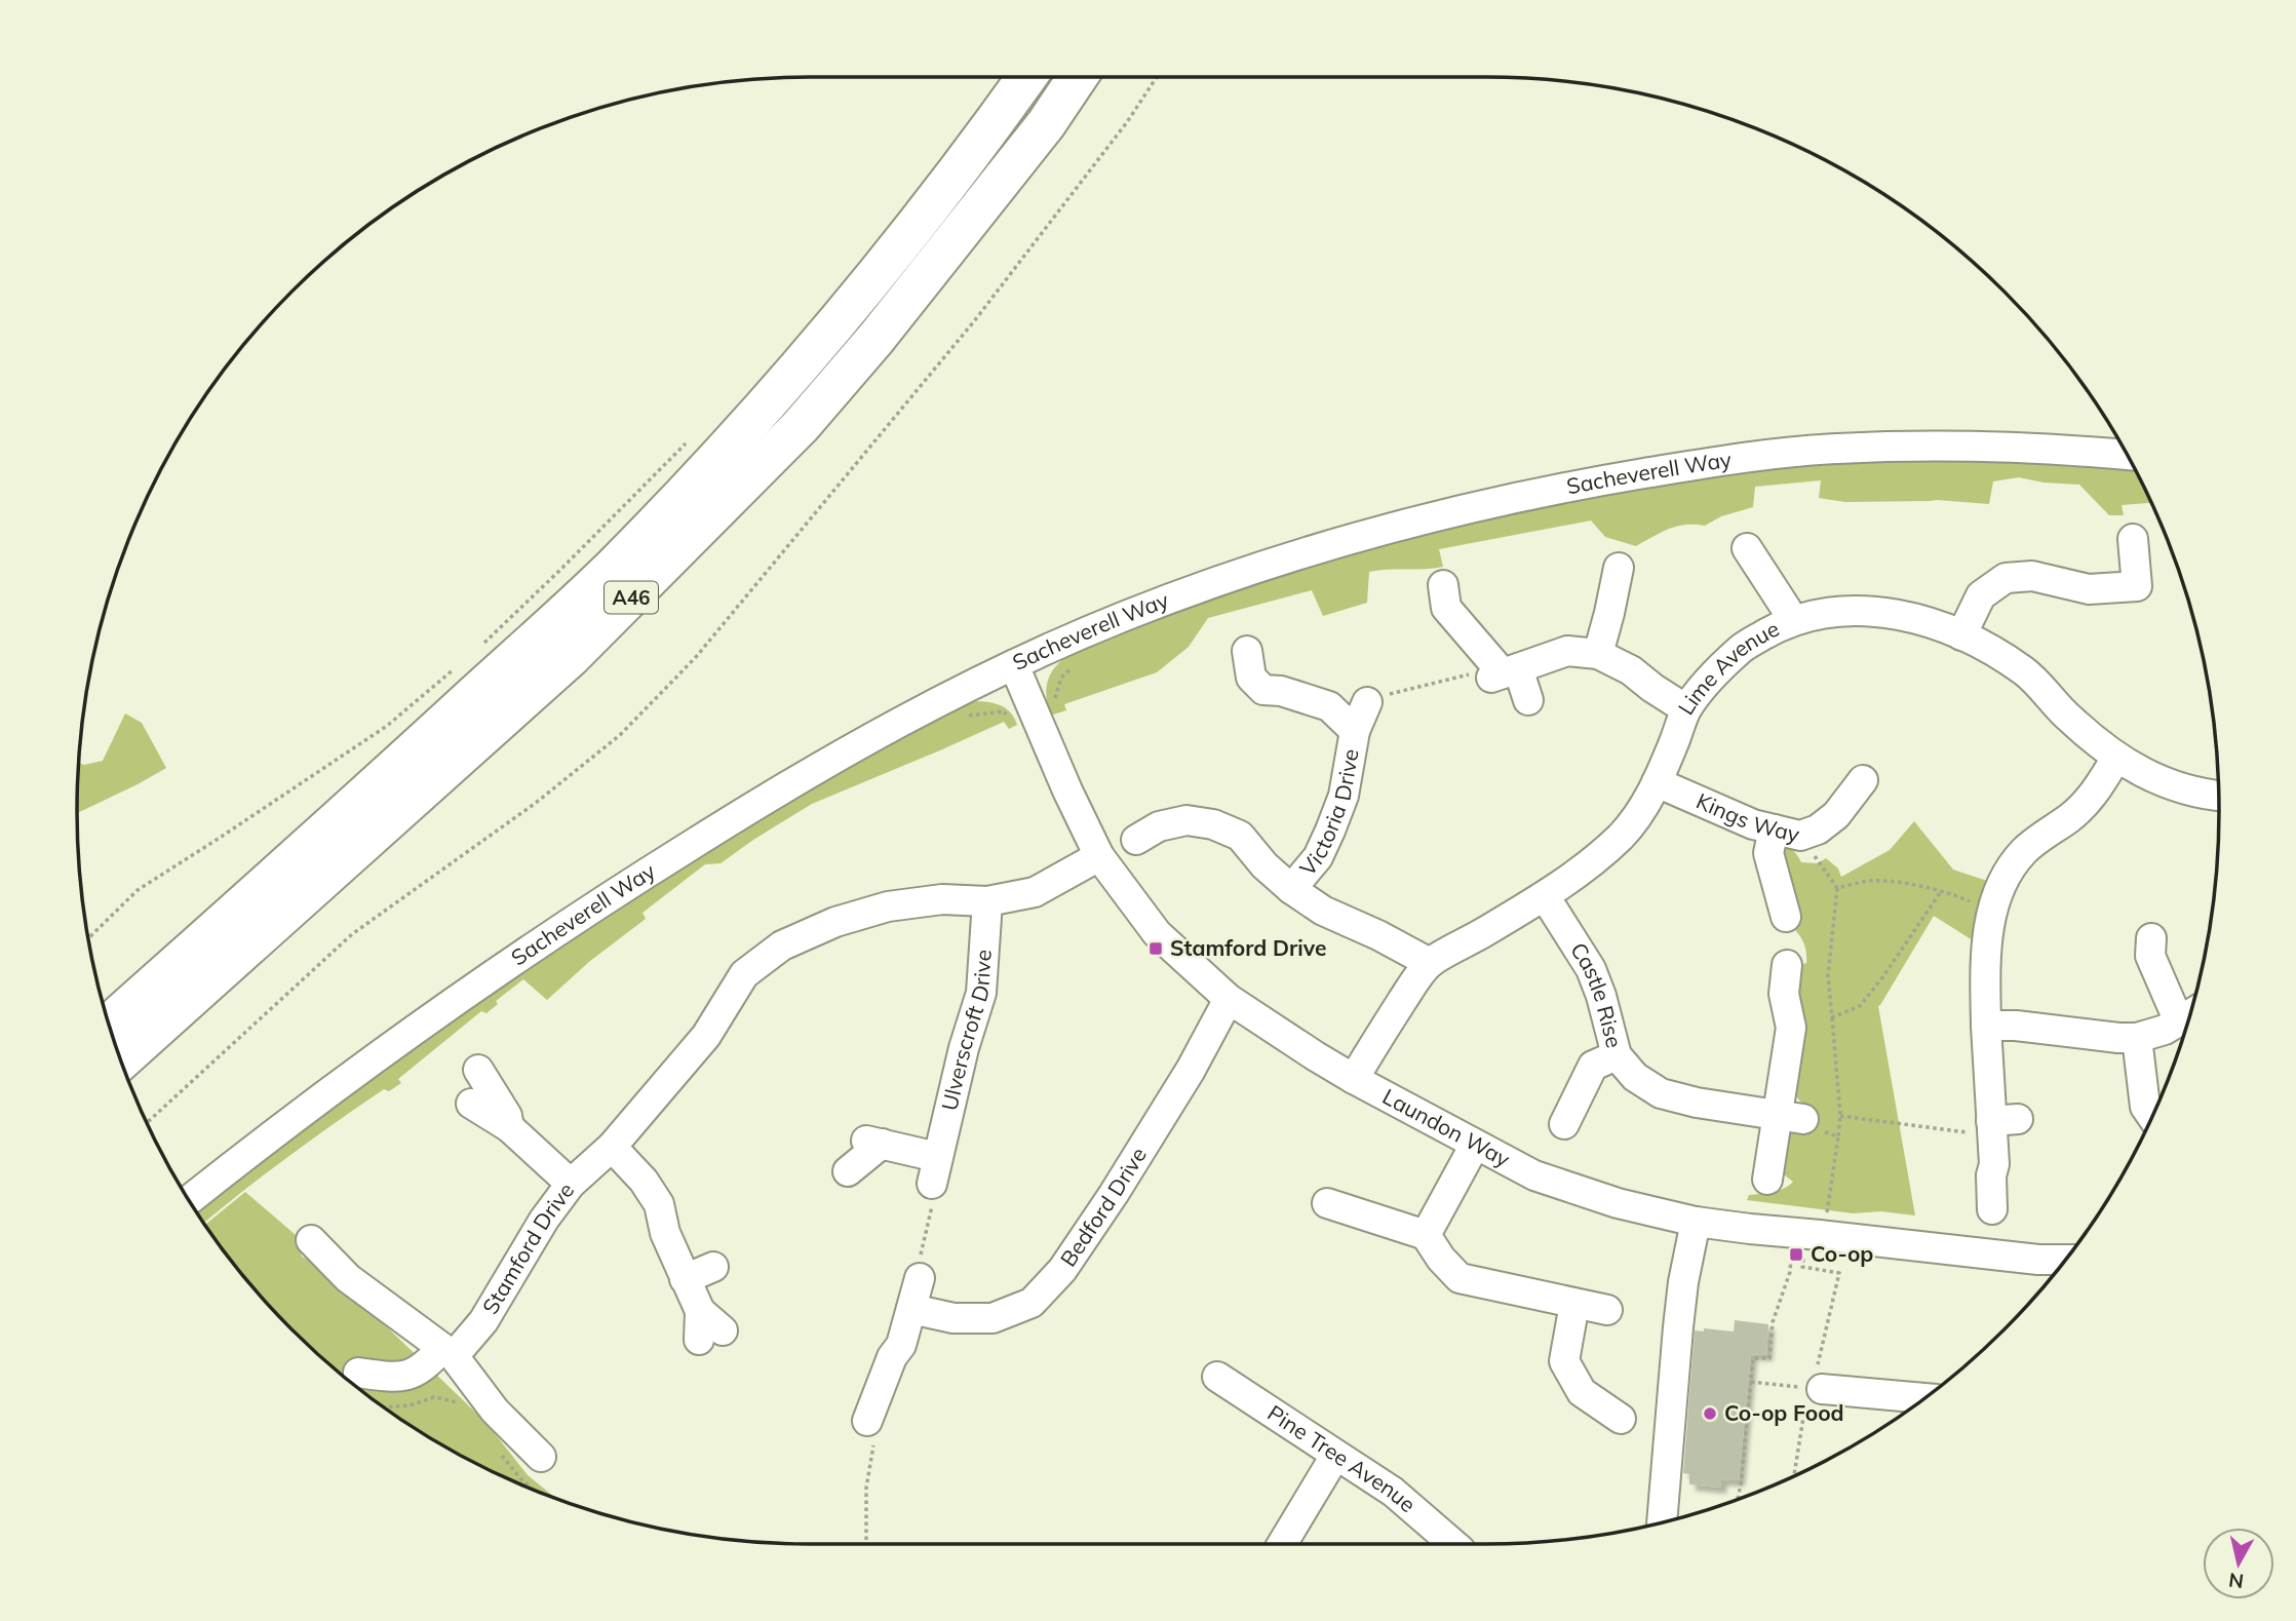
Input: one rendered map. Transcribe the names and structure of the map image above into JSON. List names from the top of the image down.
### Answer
{
  "streets": {
    "highway": ["A46"],
    "street": [
      "Sacheverell Way",
      "Lime Avenue",
      "Victoria Drive",
      "Kings Way",
      "Castle Rise",
      "Ulverscroft Drive",
      "Laundon Way",
      "Bedford Drive",
      "Stamford Drive",
      "Pine Tree Avenue"
    ]
  },
  "crossings": [
    ["Sacheverell Way", "Laundon Way"],
    ["Lime Avenue", "Victoria Drive"],
    ["Lime Avenue", "Kings Way"],
    ["Lime Avenue", "Castle Rise"],
    ["Lime Avenue", "Laundon Way"],
    ["Ulverscroft Drive", "Stamford Drive"],
    ["Laundon Way", "Bedford Drive"],
    ["Laundon Way", "Stamford Drive"]
  ],
  "places": {
    "transit": ["Stamford Drive", "Co-op"],
    "other": ["Co-op Food"]
  },
  "north": "bottom"
}
